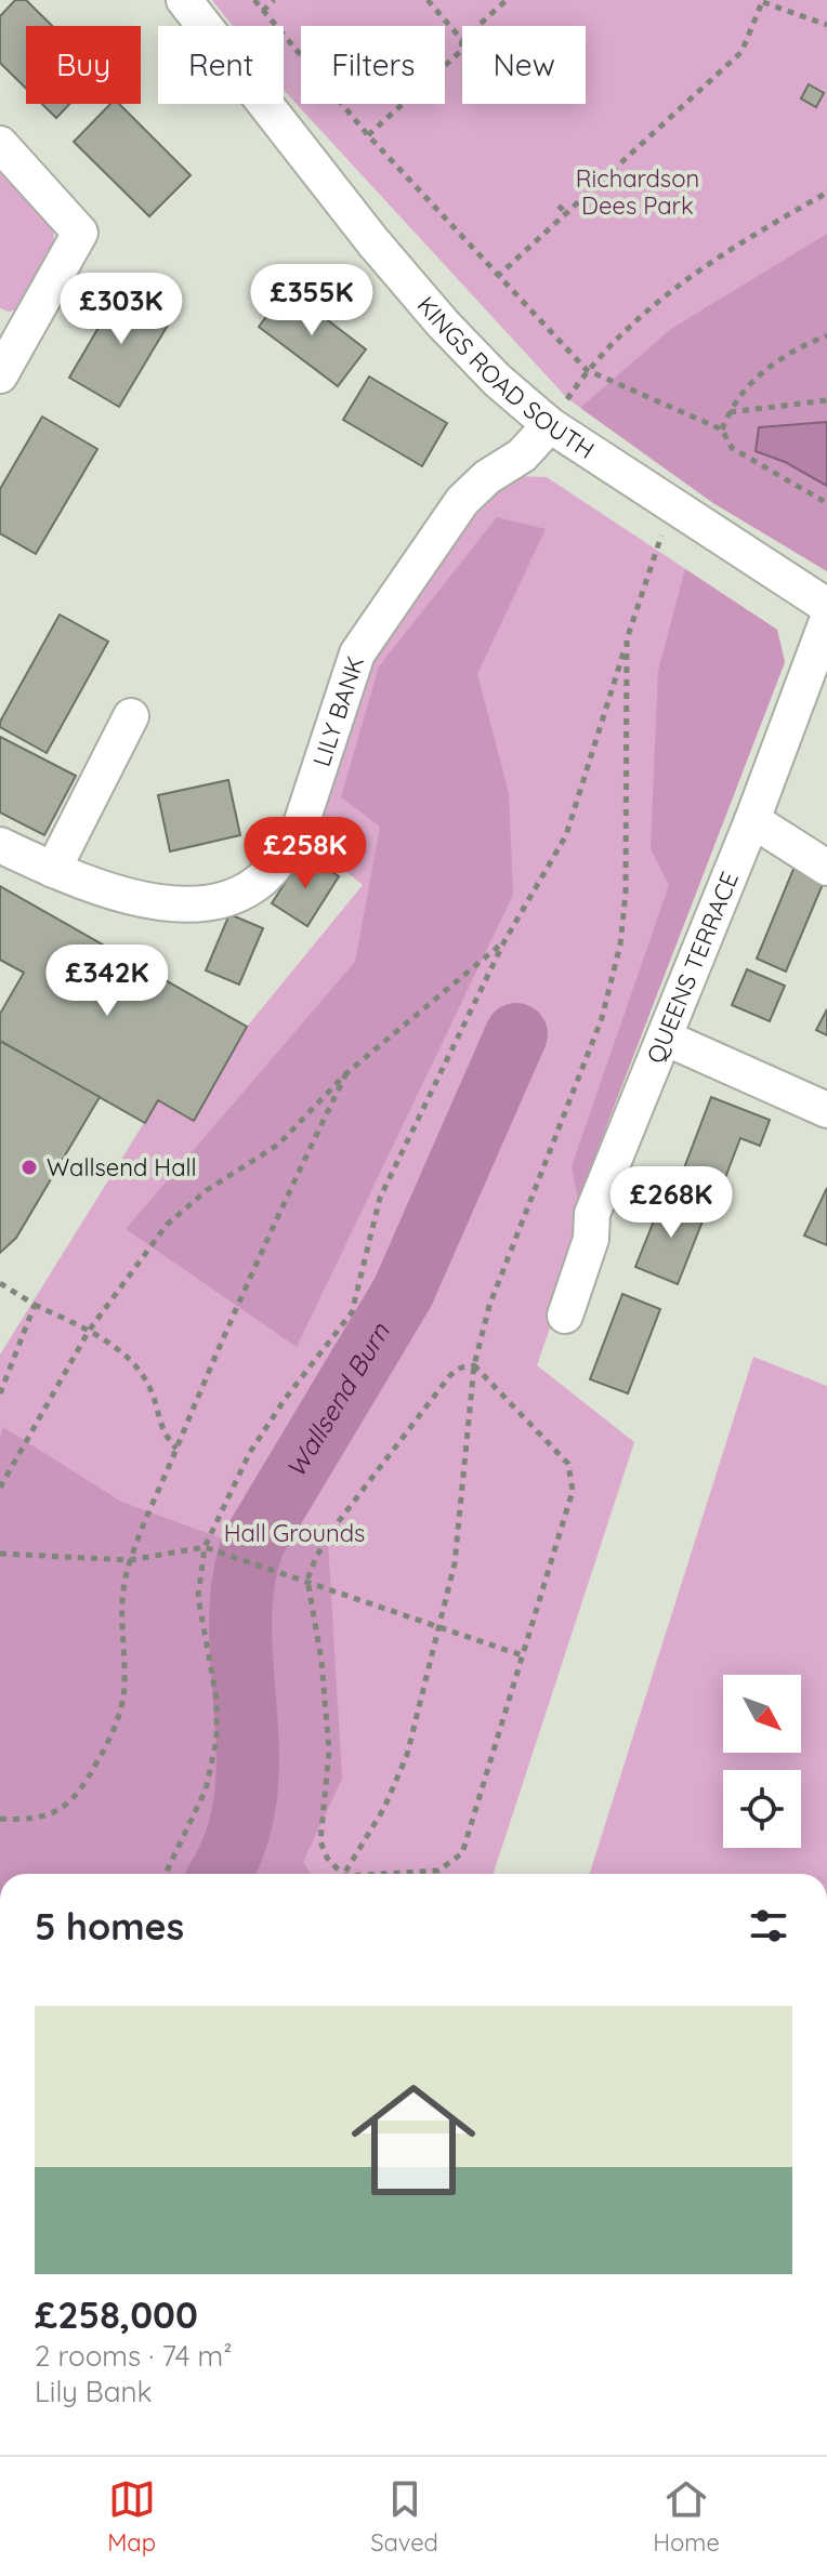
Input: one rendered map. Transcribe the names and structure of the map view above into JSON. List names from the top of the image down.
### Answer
{
  "streets": {
    "street": ["KINGS ROAD SOUTH", "LILY BANK", "QUEENS TERRACE"]
  },
  "crossings": [
    ["KINGS ROAD SOUTH", "LILY BANK"]
  ],
  "water": ["Wallsend Burn"],
  "parks": ["Richardson Dees Park", "Hall Grounds"],
  "places": ["Wallsend Hall"],
  "north": "bottom right",
  "page": {
    "chip": [
      "Buy",
      "Rent",
      "Filters",
      "New"
    ],
    "price": [
      "£355K",
      "£303K",
      "£258K",
      "£342K",
      "£268K"
    ],
    "heading": "5 homes",
    "list": [
      {
        "name": "£258,000",
        "note": "2 rooms · 74 m² · Lily Bank"
      }
    ],
    "tabs": ["Map", "Saved", "Home"]
  }
}
